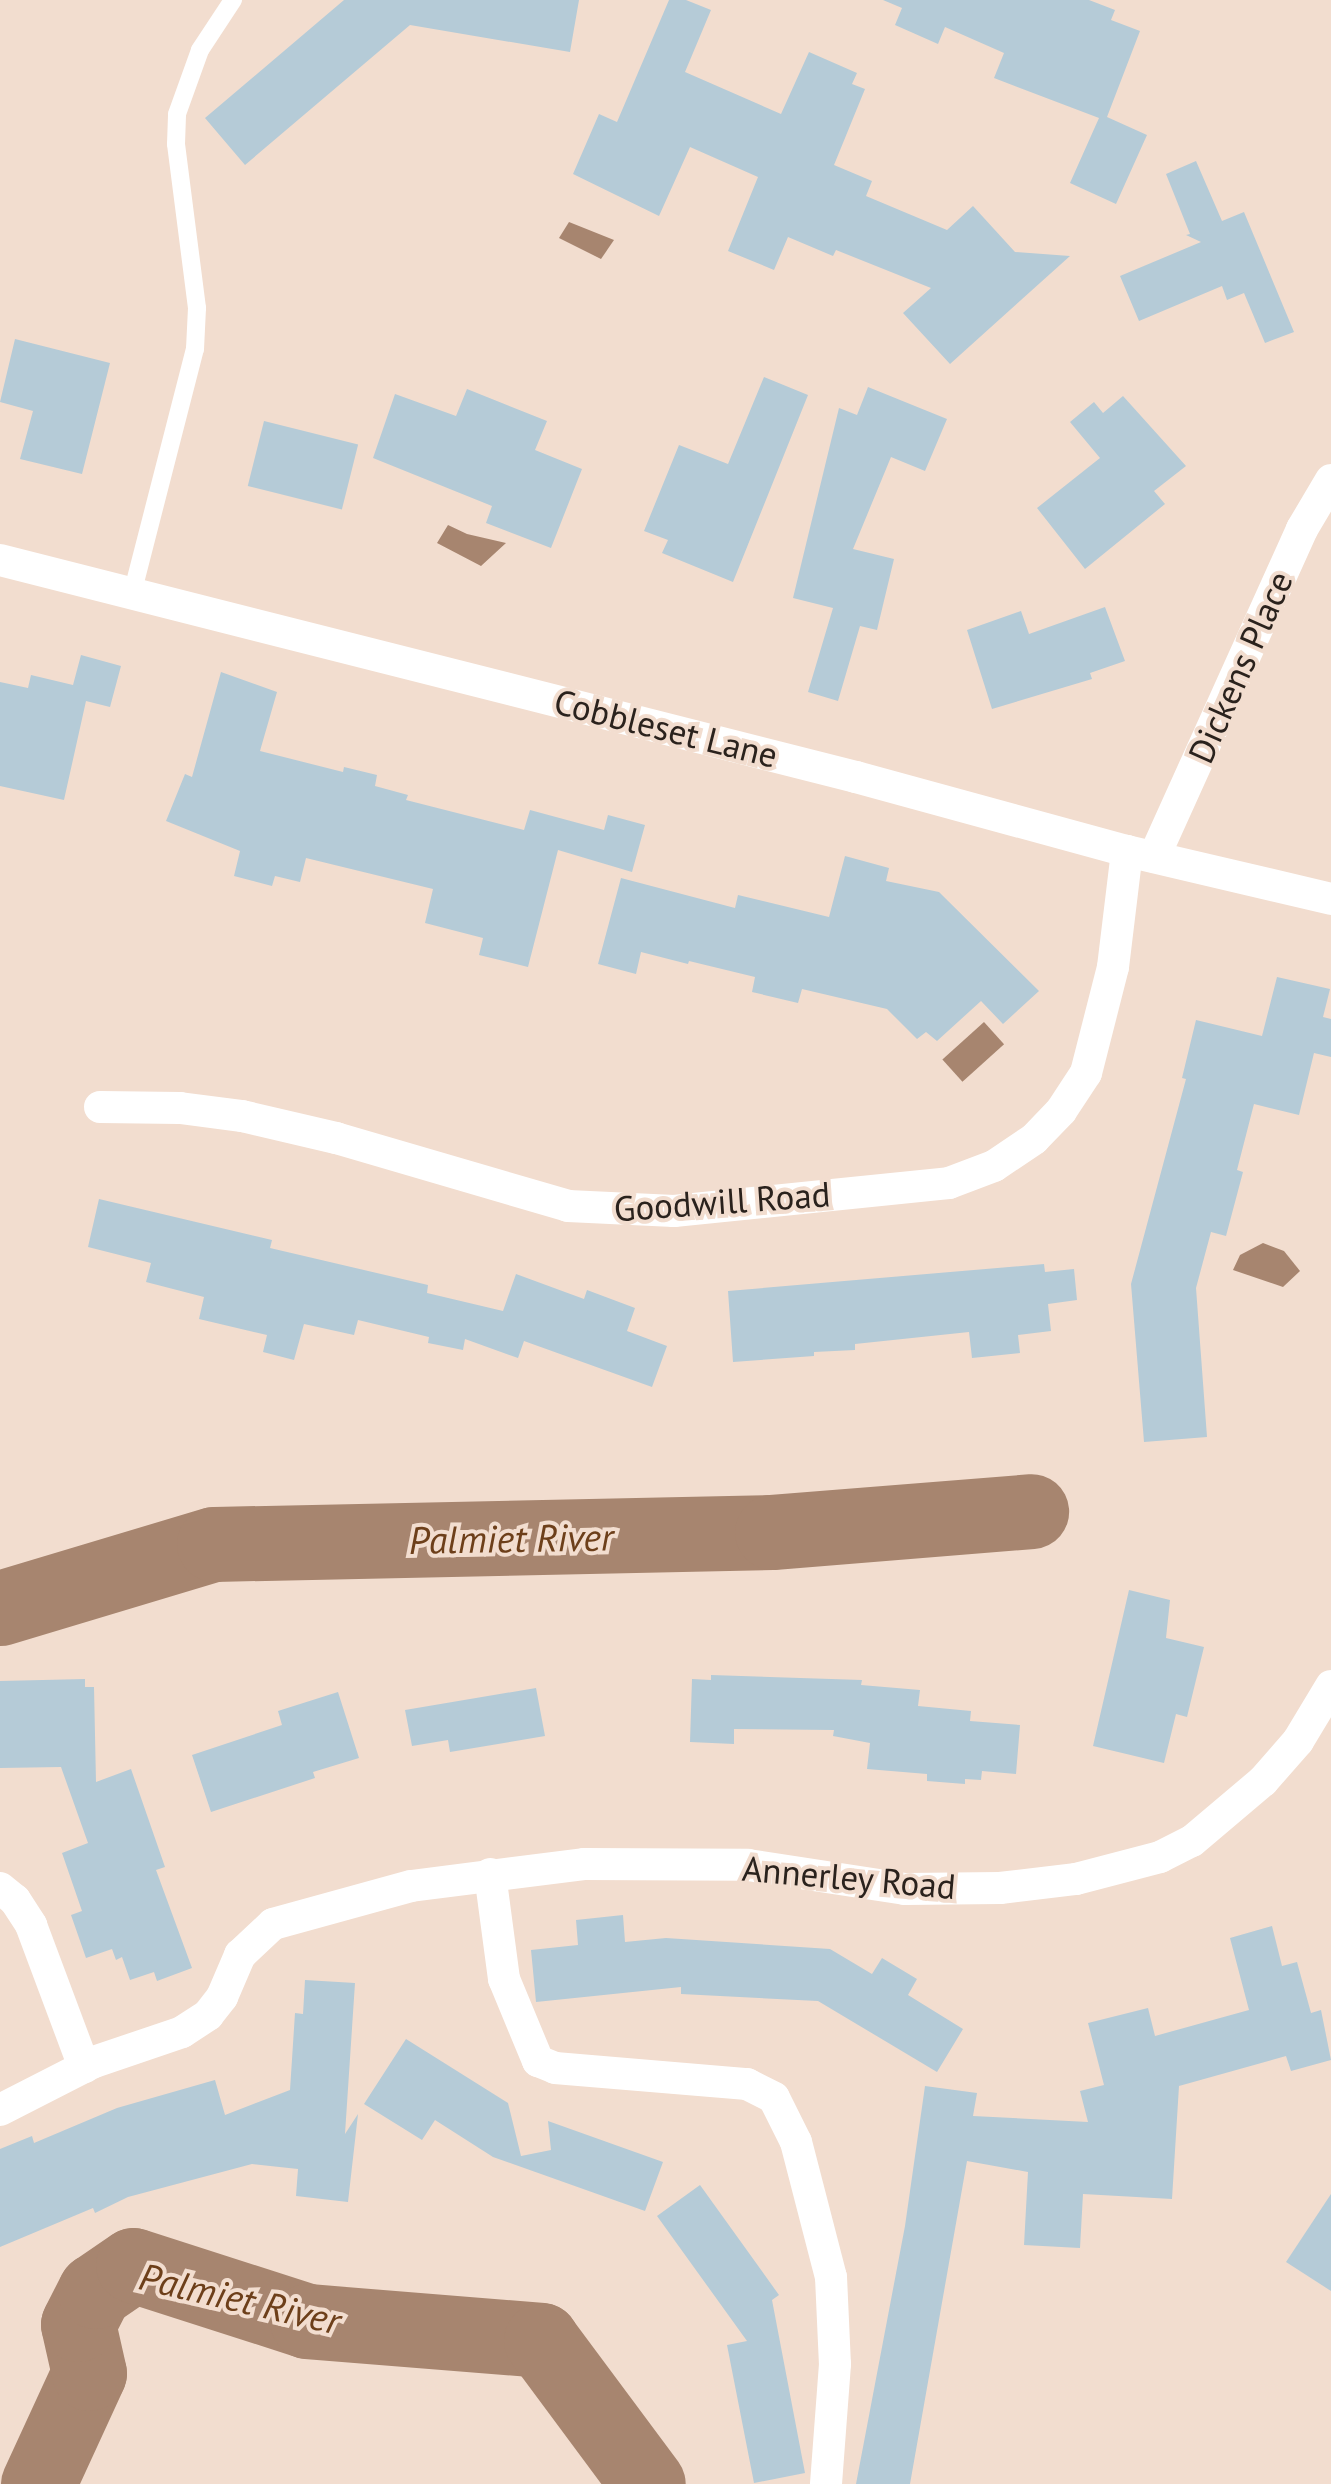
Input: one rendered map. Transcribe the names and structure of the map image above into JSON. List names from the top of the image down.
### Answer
{
  "streets": {
    "street": [
      "Dickens Place",
      "Cobbleset Lane",
      "Goodwill Road",
      "Annerley Road"
    ]
  },
  "crossings": [
    ["Dickens Place", "Cobbleset Lane"],
    ["Dickens Place", "Goodwill Road"],
    ["Cobbleset Lane", "Goodwill Road"]
  ],
  "water": ["Palmiet River"]
}
